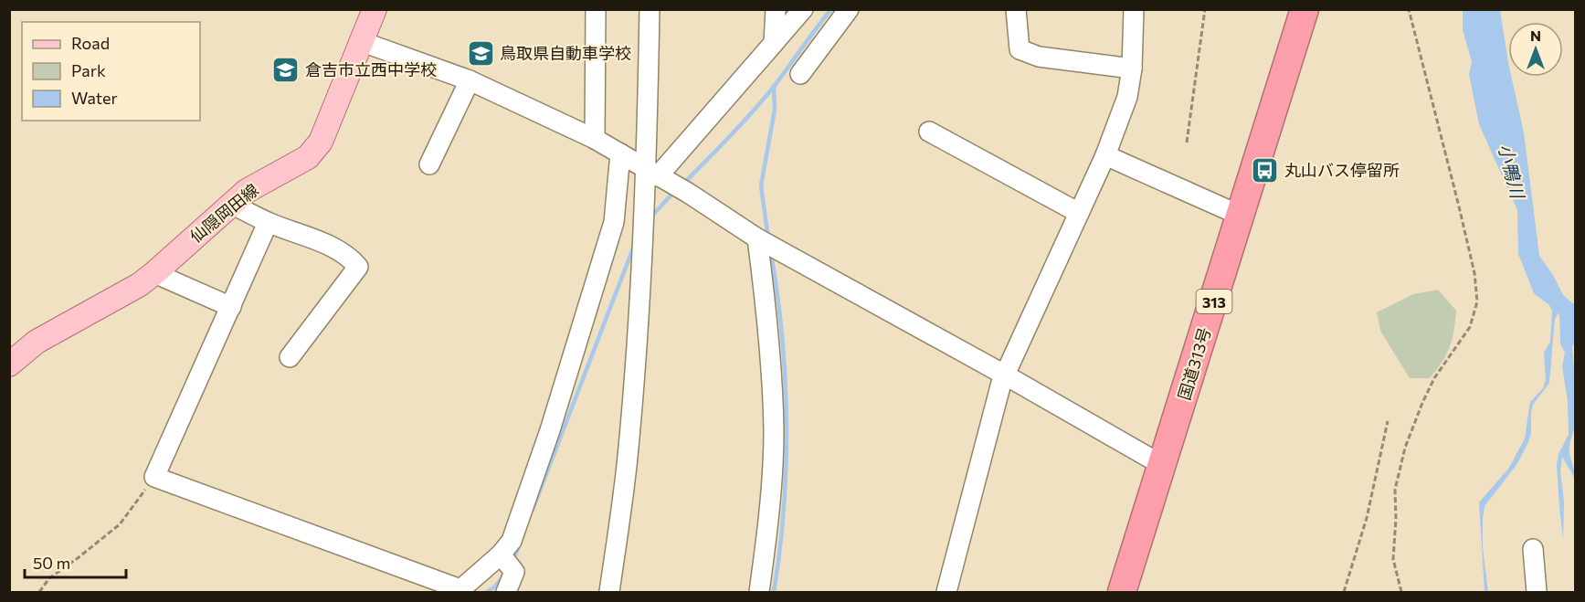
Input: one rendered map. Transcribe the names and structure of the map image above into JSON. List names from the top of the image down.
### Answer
{
  "streets": {
    "highway": ["313", "国道313号"],
    "main road": ["仙隠岡田線"]
  },
  "water": ["小鴨川"],
  "places": {
    "school or university": ["鳥取県自動車学校", "倉吉市立西中学校"],
    "bus stop": ["丸山バス停留所"]
  },
  "legend": ["Road", "Park", "Water"],
  "scale_bar": "50 m",
  "north": "top"
}
